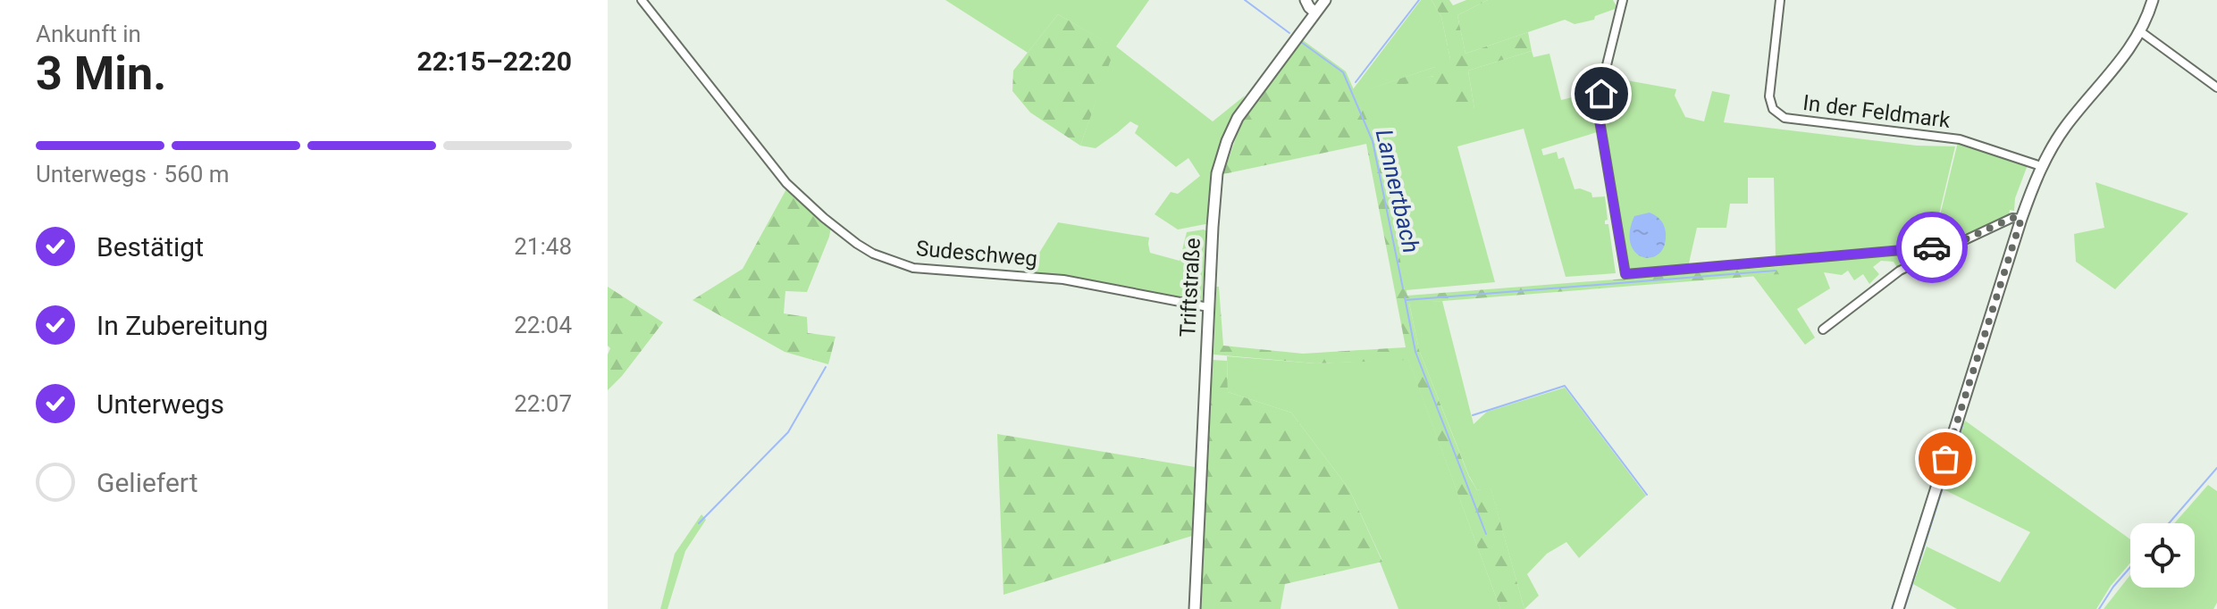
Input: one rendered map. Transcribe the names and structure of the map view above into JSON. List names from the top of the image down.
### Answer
{
  "streets": {
    "main road": ["Triftstraße"],
    "street": ["In der Feldmark", "Sudeschweg"]
  },
  "crossings": [
    ["Sudeschweg", "Triftstraße"]
  ],
  "water": ["Lannertbach"],
  "page": {
    "heading": ["3 Min.", "Ankunft in", "22:15–22:20"],
    "bar": "Unterwegs · 560 m",
    "list": [
      ["Bestätigt", "21:48"],
      ["In Zubereitung", "22:04"],
      ["Unterwegs", "22:07"],
      "Geliefert"
    ]
  }
}
